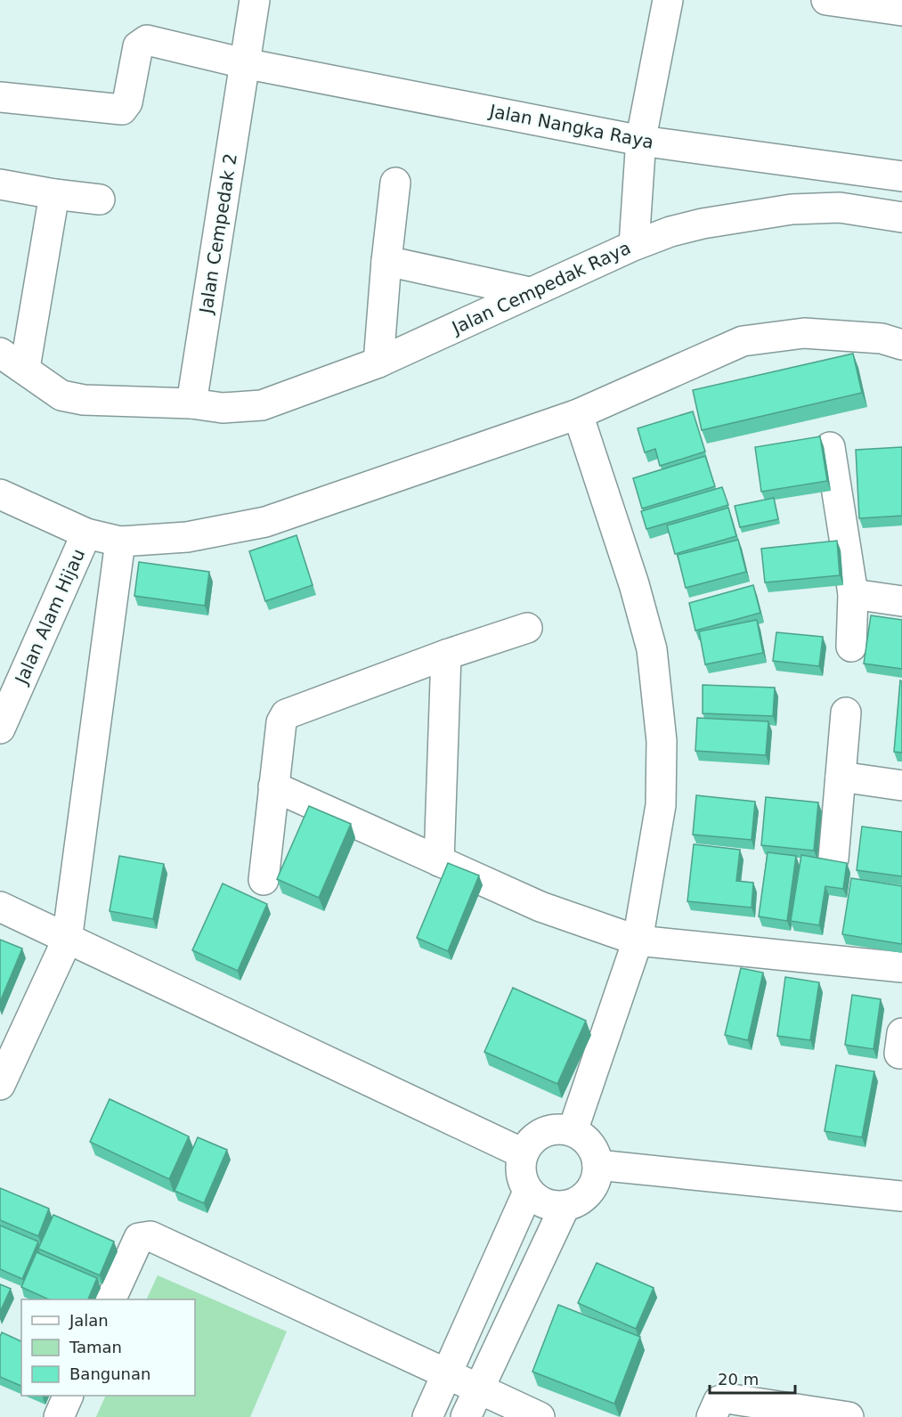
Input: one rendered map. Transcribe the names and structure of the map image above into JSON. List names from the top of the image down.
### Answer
{
  "streets": {
    "street": [
      "Jalan Nangka Raya",
      "Jalan Cempedak 2",
      "Jalan Cempedak Raya",
      "Jalan Alam Hijau"
    ]
  },
  "crossings": [
    ["Jalan Nangka Raya", "Jalan Cempedak 2"],
    ["Jalan Cempedak 2", "Jalan Cempedak Raya"]
  ],
  "legend": ["Jalan", "Taman", "Bangunan"],
  "scale_bar": "20 m"
}
